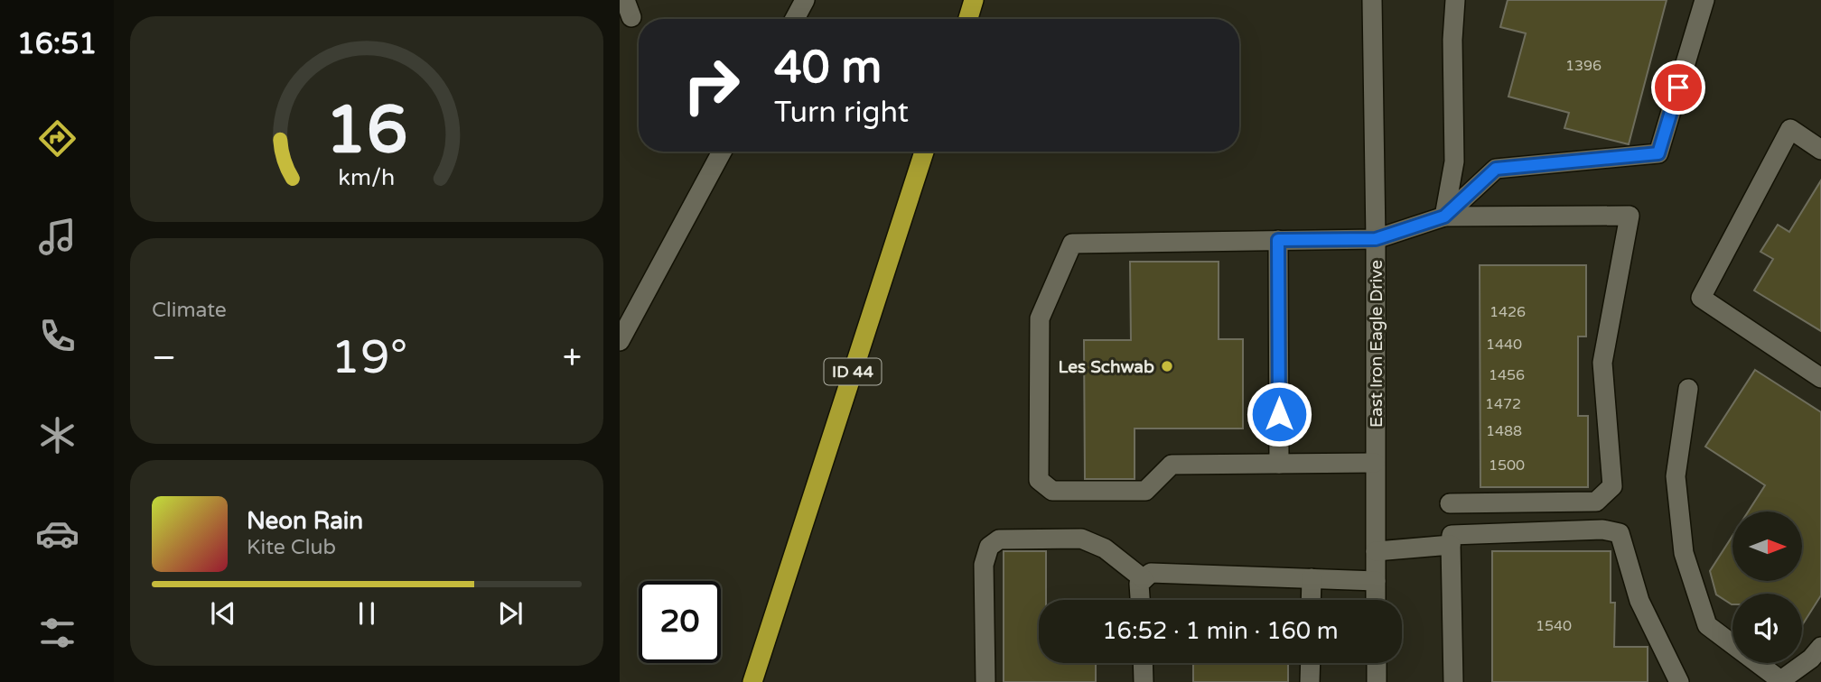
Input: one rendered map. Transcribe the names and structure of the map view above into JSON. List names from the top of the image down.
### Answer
{
  "streets": {
    "highway": ["ID 44"],
    "street": ["East Iron Eagle Drive"]
  },
  "places": ["Les Schwab"],
  "house_numbers": [
    "1396",
    "1426",
    "1440",
    "1456",
    "1472",
    "1488",
    "1500",
    "1540"
  ],
  "north": "right",
  "page": {
    "tabs": "16:51",
    "turn": ["40 m", "Turn right"],
    "tile": "Climate",
    "heat": ["−", "19°", "+"],
    "song": ["Neon Rain", "Kite Club"],
    "limit": "20",
    "trip": "16:52 · 1 min · 160 m",
    "gauge": ["16", "km/h"]
  }
}
